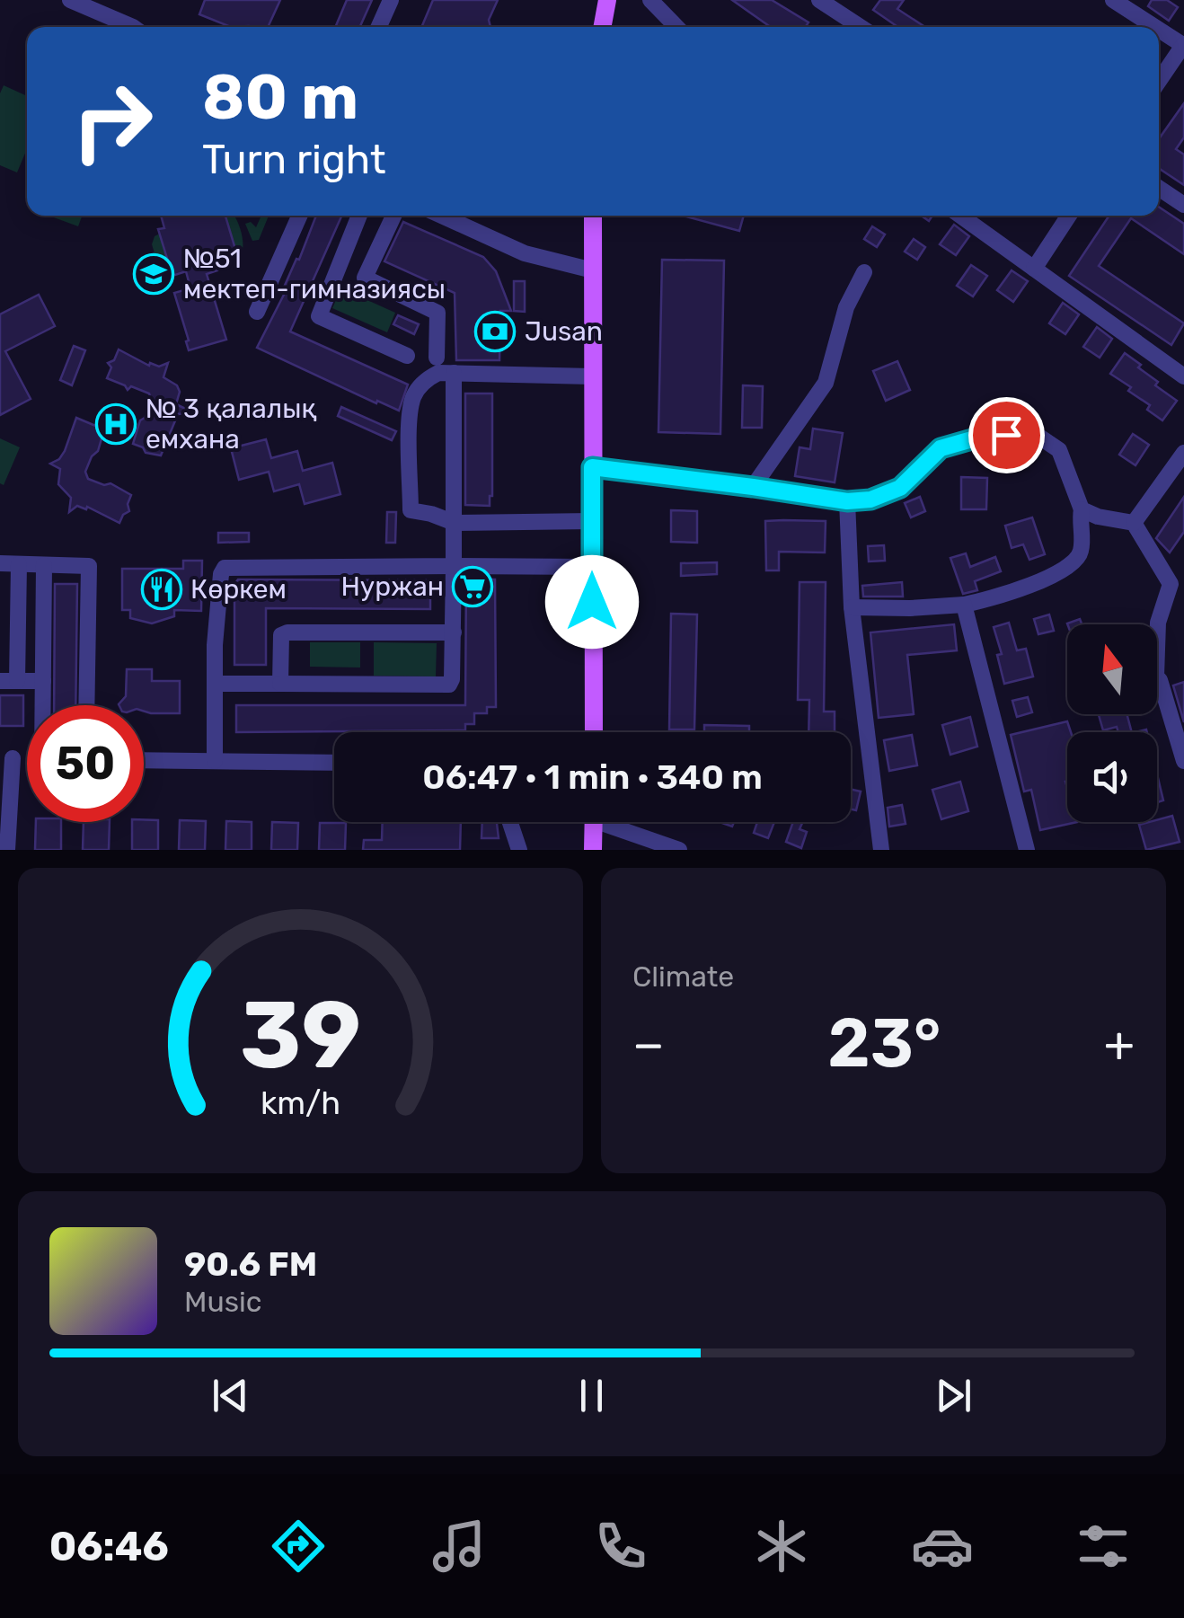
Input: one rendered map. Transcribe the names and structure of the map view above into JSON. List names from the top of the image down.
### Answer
{
  "places": {
    "school or university": ["№51 мектеп-гимназиясы"],
    "bank": ["Jusan"],
    "hospital": ["№ 3 қалалық емхана"],
    "supermarket": ["Нуржан"],
    "restaurant": ["Көркем"]
  },
  "north": "top",
  "page": {
    "turn": ["80 m", "Turn right"],
    "limit": "50",
    "trip": "06:47 · 1 min · 340 m",
    "tile": "Climate",
    "heat": ["−", "23°", "+"],
    "song": ["90.6 FM", "Music"],
    "tabs": "06:46",
    "gauge": ["39", "km/h"]
  }
}
